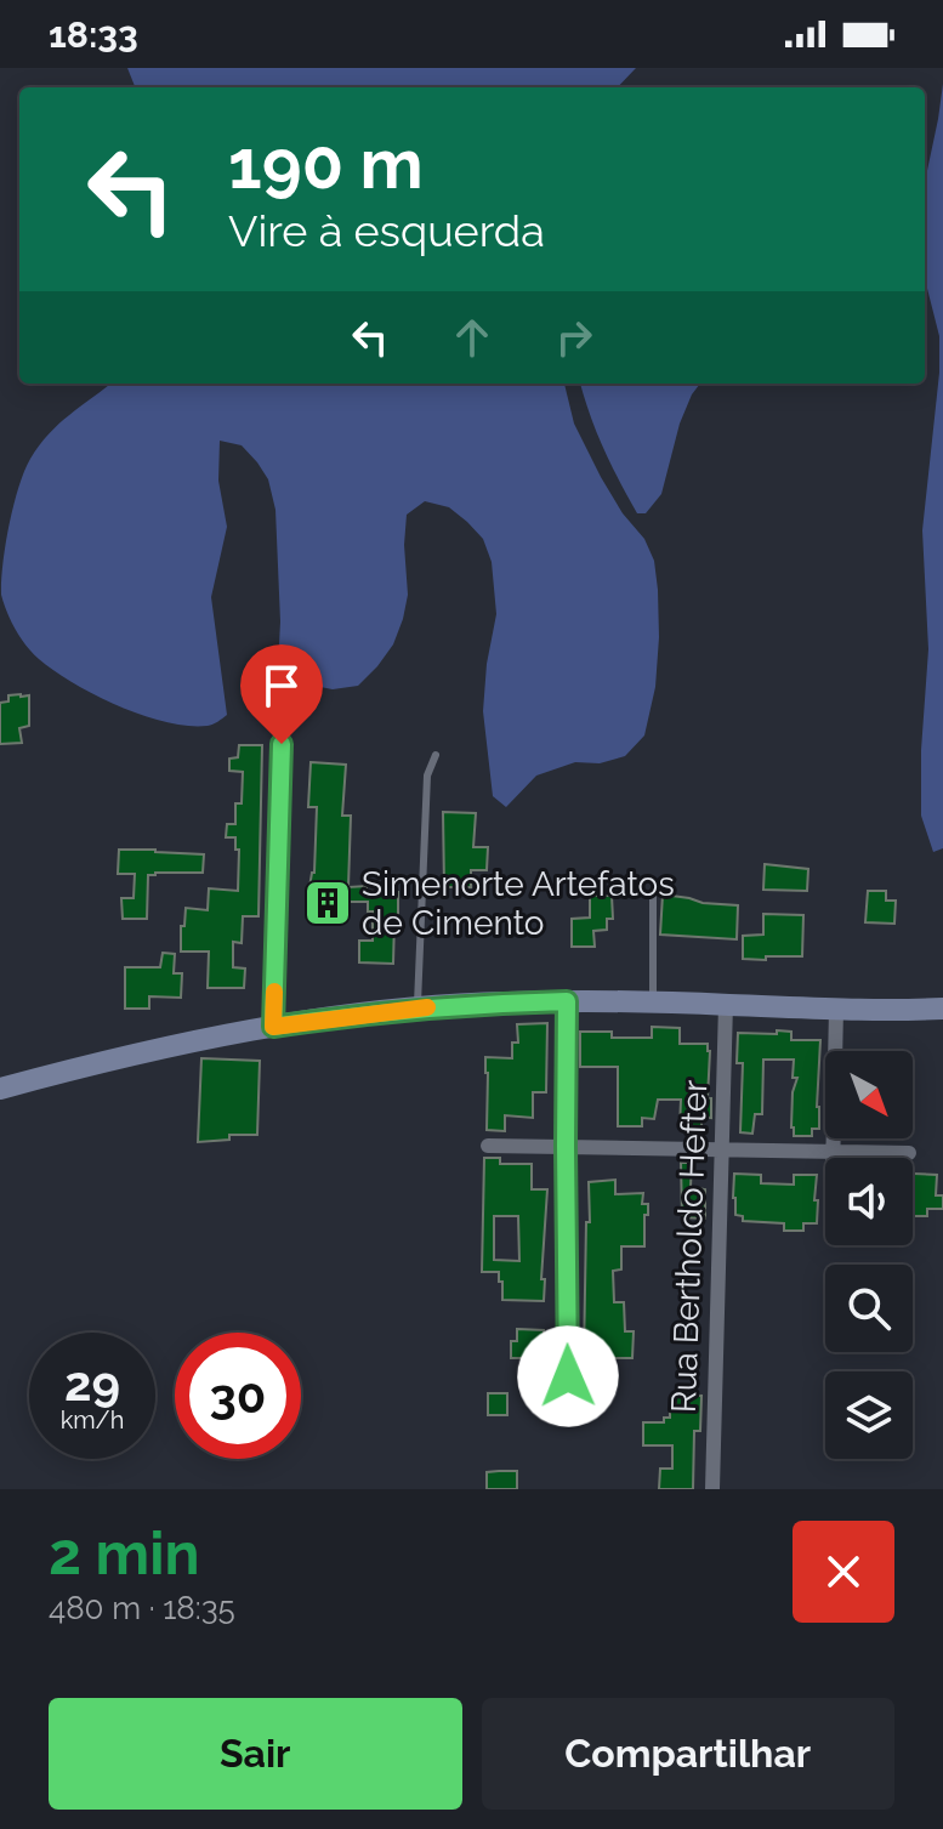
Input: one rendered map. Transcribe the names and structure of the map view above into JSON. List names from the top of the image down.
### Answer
{
  "streets": {
    "street": ["Rua Bertholdo Hefter"]
  },
  "places": {
    "building": ["Simenorte Artefatos de Cimento"]
  },
  "north": "bottom right",
  "page": {
    "status": "18:33",
    "turn": ["190 m", "Vire à esquerda"],
    "speed": "29 km/h",
    "limit": "30",
    "heading": ["2 min", "480 m · 18:35"],
    "buttons": ["Sair", "Compartilhar"]
  }
}
